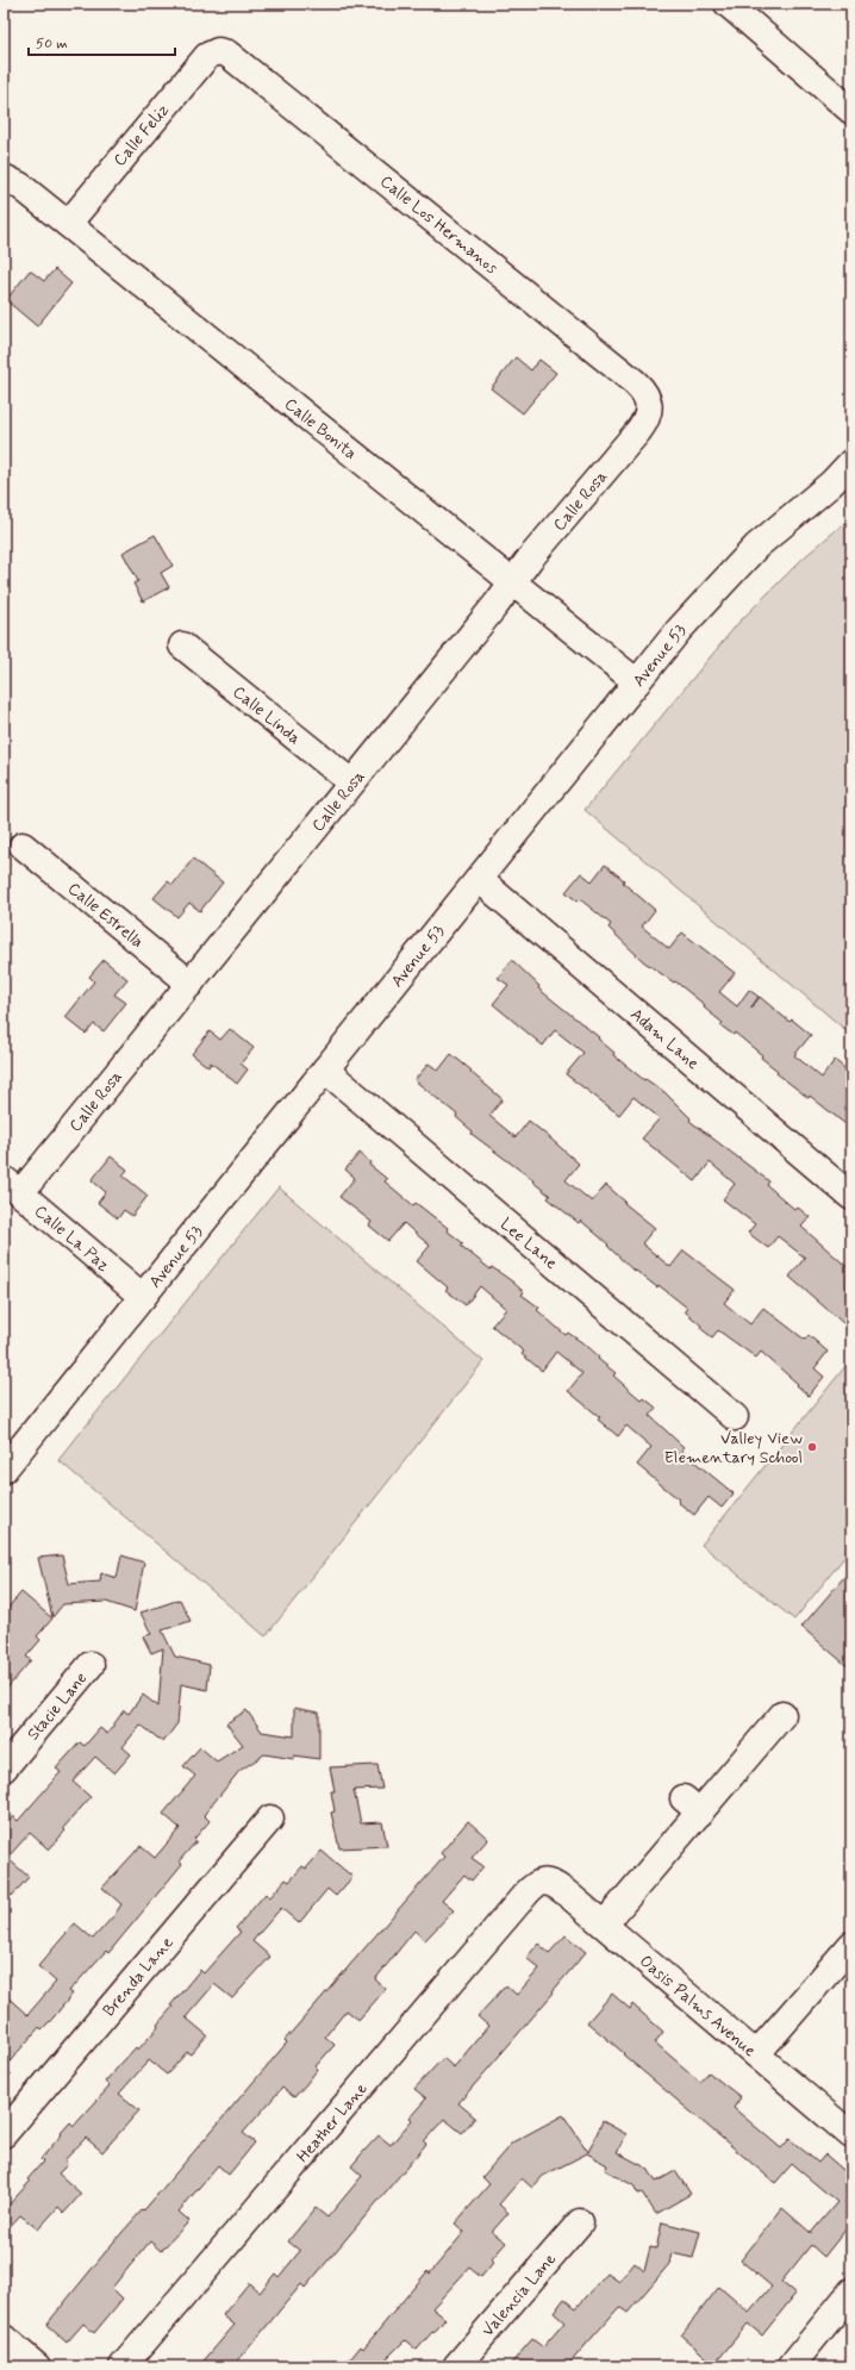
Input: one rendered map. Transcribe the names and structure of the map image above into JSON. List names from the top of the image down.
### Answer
{
  "streets": {
    "street": [
      "Calle Feliz",
      "Calle Los Hermanos",
      "Calle Bonita",
      "Calle Rosa",
      "Avenue 53",
      "Calle Linda",
      "Calle Estrella",
      "Adam Lane",
      "Calle La Paz",
      "Lee Lane",
      "Stacie Lane",
      "Brenda Lane",
      "Oasis Palms Avenue",
      "Heather Lane",
      "Valencia Lane"
    ]
  },
  "crossings": [
    ["Calle Feliz", "Calle Los Hermanos"],
    ["Calle Feliz", "Calle Bonita"],
    ["Calle Los Hermanos", "Calle Rosa"],
    ["Calle Bonita", "Calle Rosa"],
    ["Calle Bonita", "Avenue 53"],
    ["Calle Rosa", "Calle Linda"],
    ["Calle Rosa", "Calle Estrella"],
    ["Calle Rosa", "Calle La Paz"],
    ["Avenue 53", "Adam Lane"],
    ["Avenue 53", "Calle La Paz"],
    ["Avenue 53", "Lee Lane"],
    ["Oasis Palms Avenue", "Heather Lane"]
  ],
  "places": ["Valley View Elementary School"],
  "scale_bar": "50 m"
}
